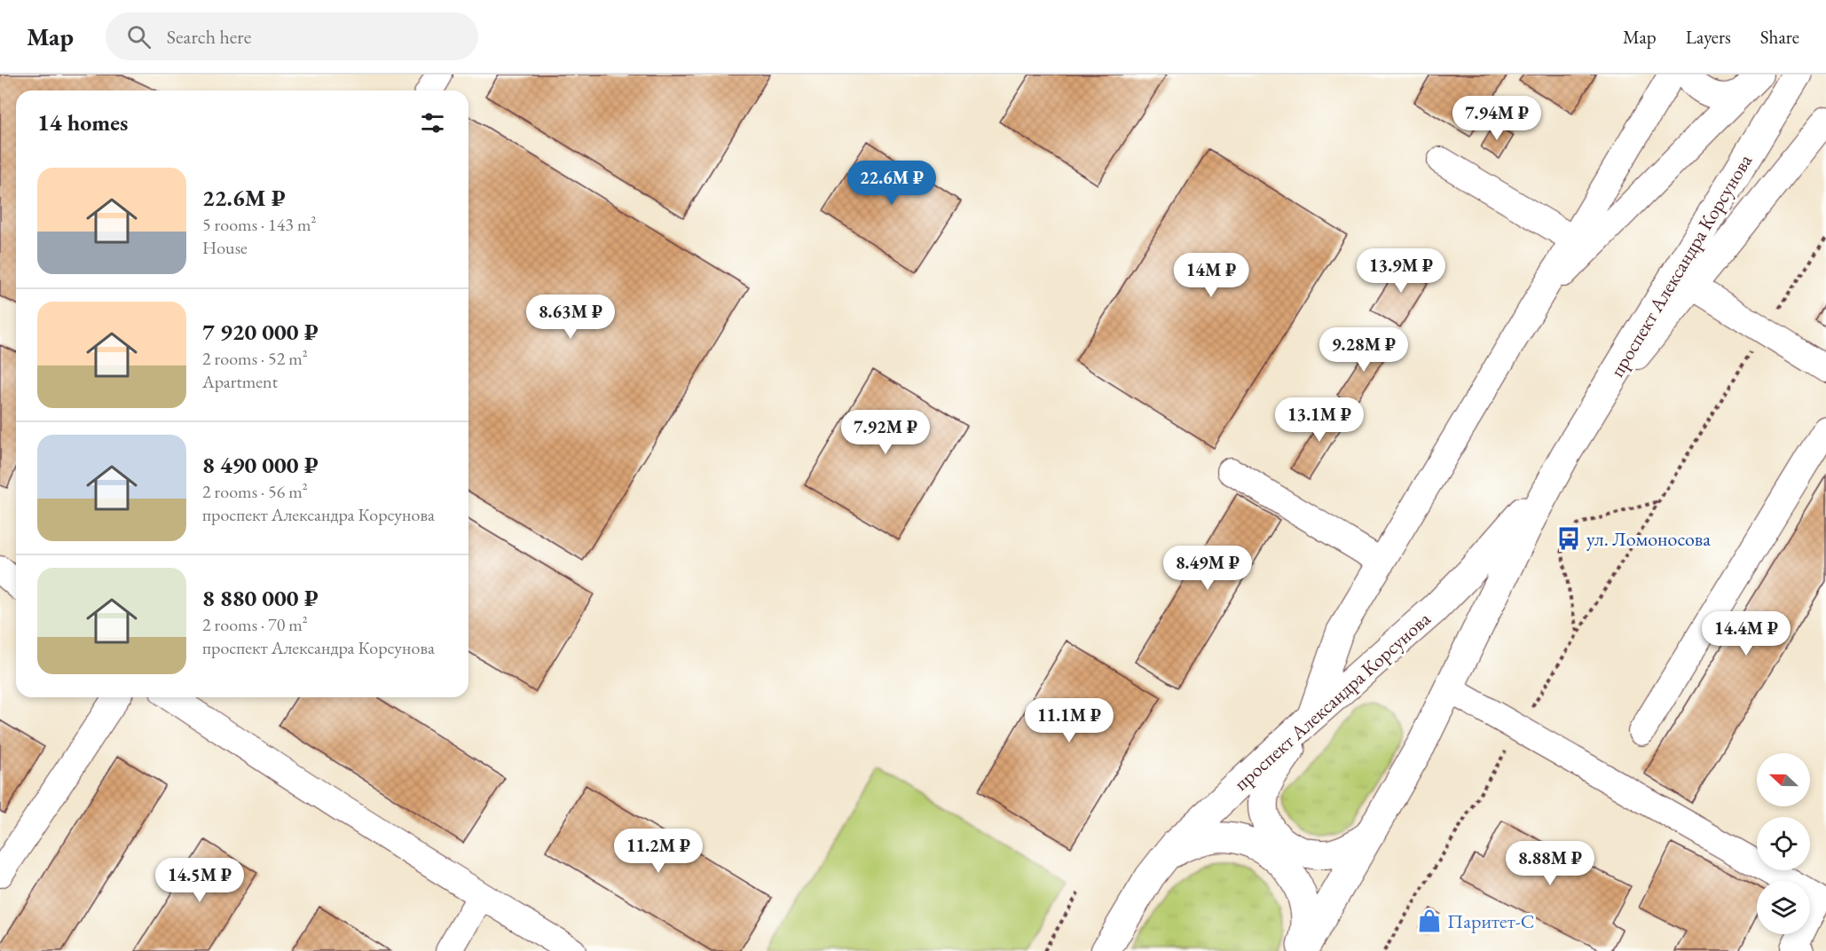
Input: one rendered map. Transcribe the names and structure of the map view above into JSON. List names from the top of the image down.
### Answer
{
  "streets": {
    "main road": ["проспект Александра Корсунова"]
  },
  "places": {
    "bus stop": ["ул. Ломоносова"],
    "shop": ["Паритет-С"]
  },
  "north": "left",
  "page": {
    "header": "Map",
    "search": "Search here",
    "nav": ["Map", "Layers", "Share"],
    "heading": "14 homes",
    "price": [
      "7.94M ₽",
      "22.6M ₽",
      "13.9M ₽",
      "14M ₽",
      "8.63M ₽",
      "9.28M ₽",
      "13.1M ₽",
      "7.92M ₽",
      "8.49M ₽",
      "14.4M ₽",
      "11.1M ₽",
      "11.2M ₽",
      "8.88M ₽",
      "14.5M ₽"
    ],
    "list": [
      {
        "name": "22.6M ₽",
        "note": "5 rooms · 143 m² · House"
      },
      {
        "name": "7 920 000 ₽",
        "note": "2 rooms · 52 m² · Apartment"
      },
      {
        "name": "8 490 000 ₽",
        "note": "2 rooms · 56 m² · проспект Александра Корсунова"
      },
      {
        "name": "8 880 000 ₽",
        "note": "2 rooms · 70 m² · проспект Александра Корсунова"
      }
    ]
  }
}
